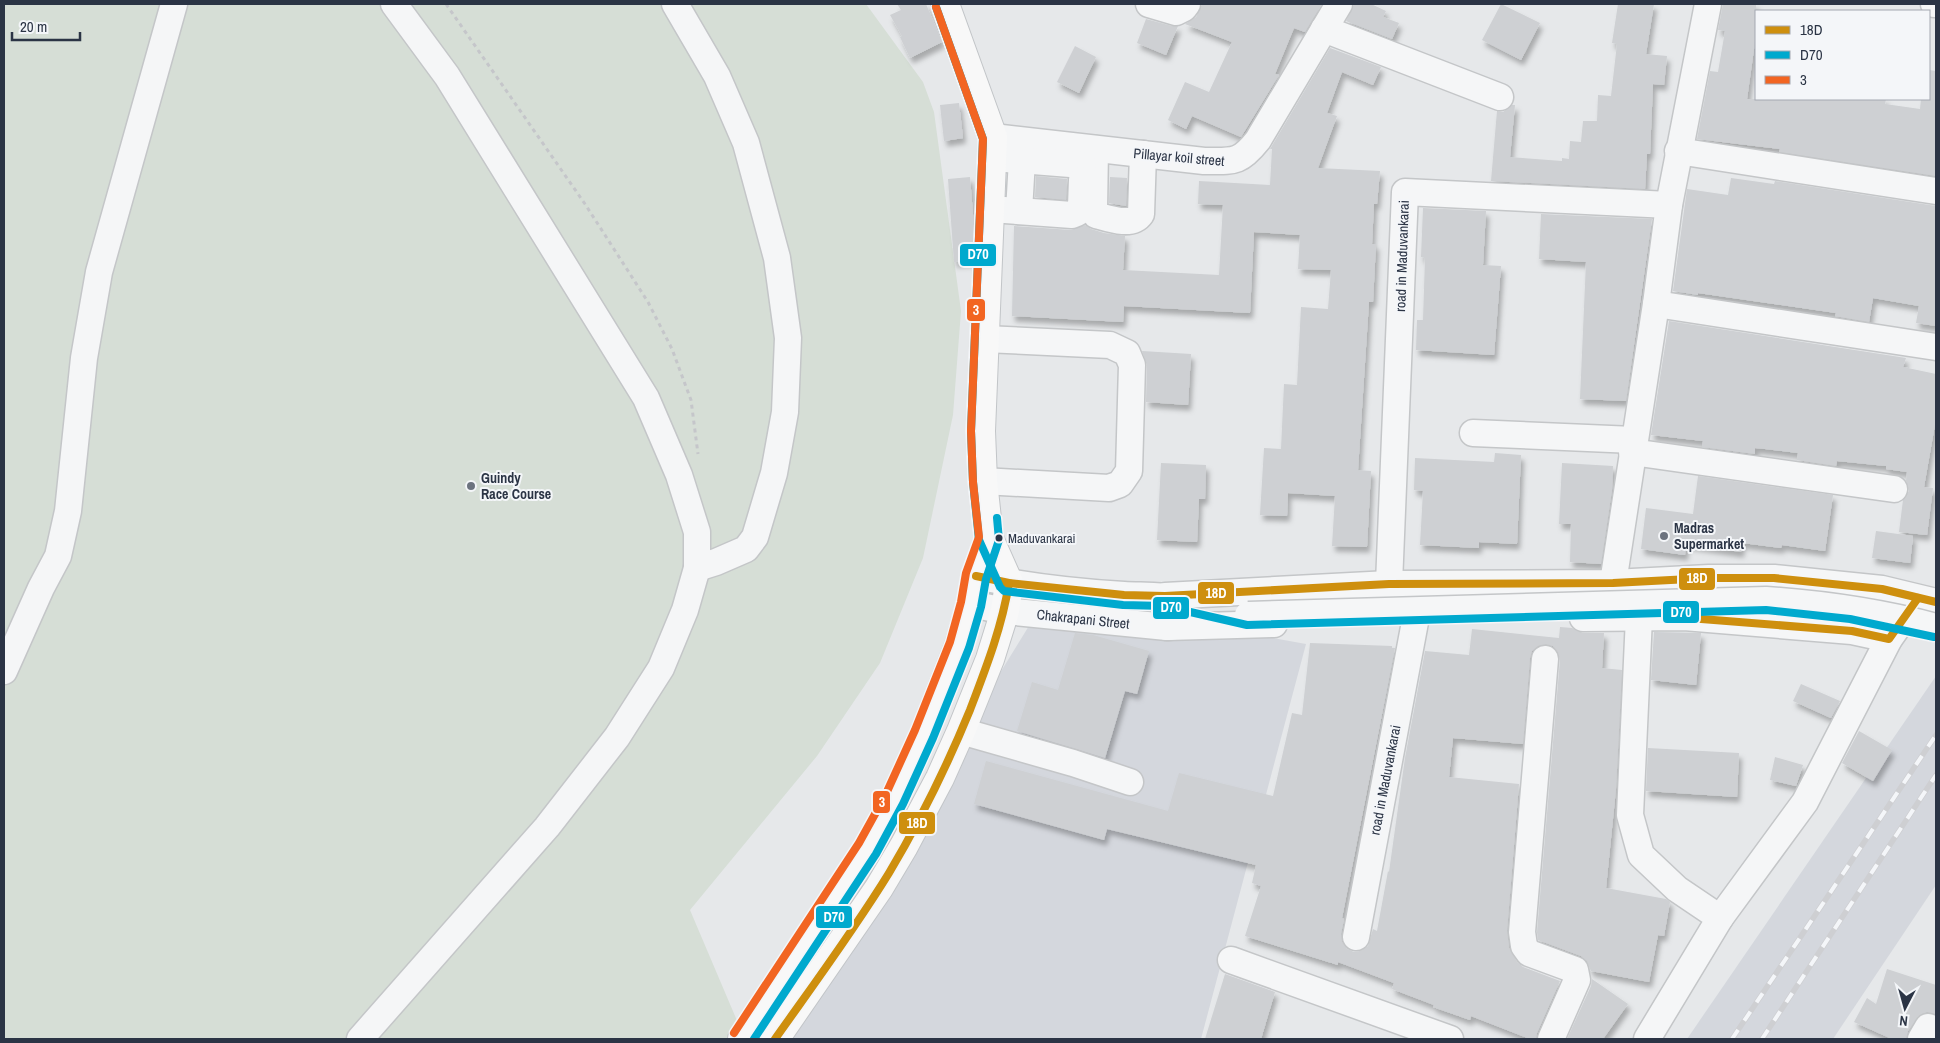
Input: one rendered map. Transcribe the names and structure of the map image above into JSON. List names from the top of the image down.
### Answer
{
  "streets": {
    "street": ["Pillayar koil street", "road in Maduvankarai", "Chakrapani Street"]
  },
  "places": ["Guindy Race Course", "Madras Supermarket", "Maduvankarai"],
  "lines": ["transit line D70", "transit line 3", "transit line 18D"],
  "legend": ["18D", "D70", "3"],
  "scale_bar": "20 m",
  "north": "bottom"
}
